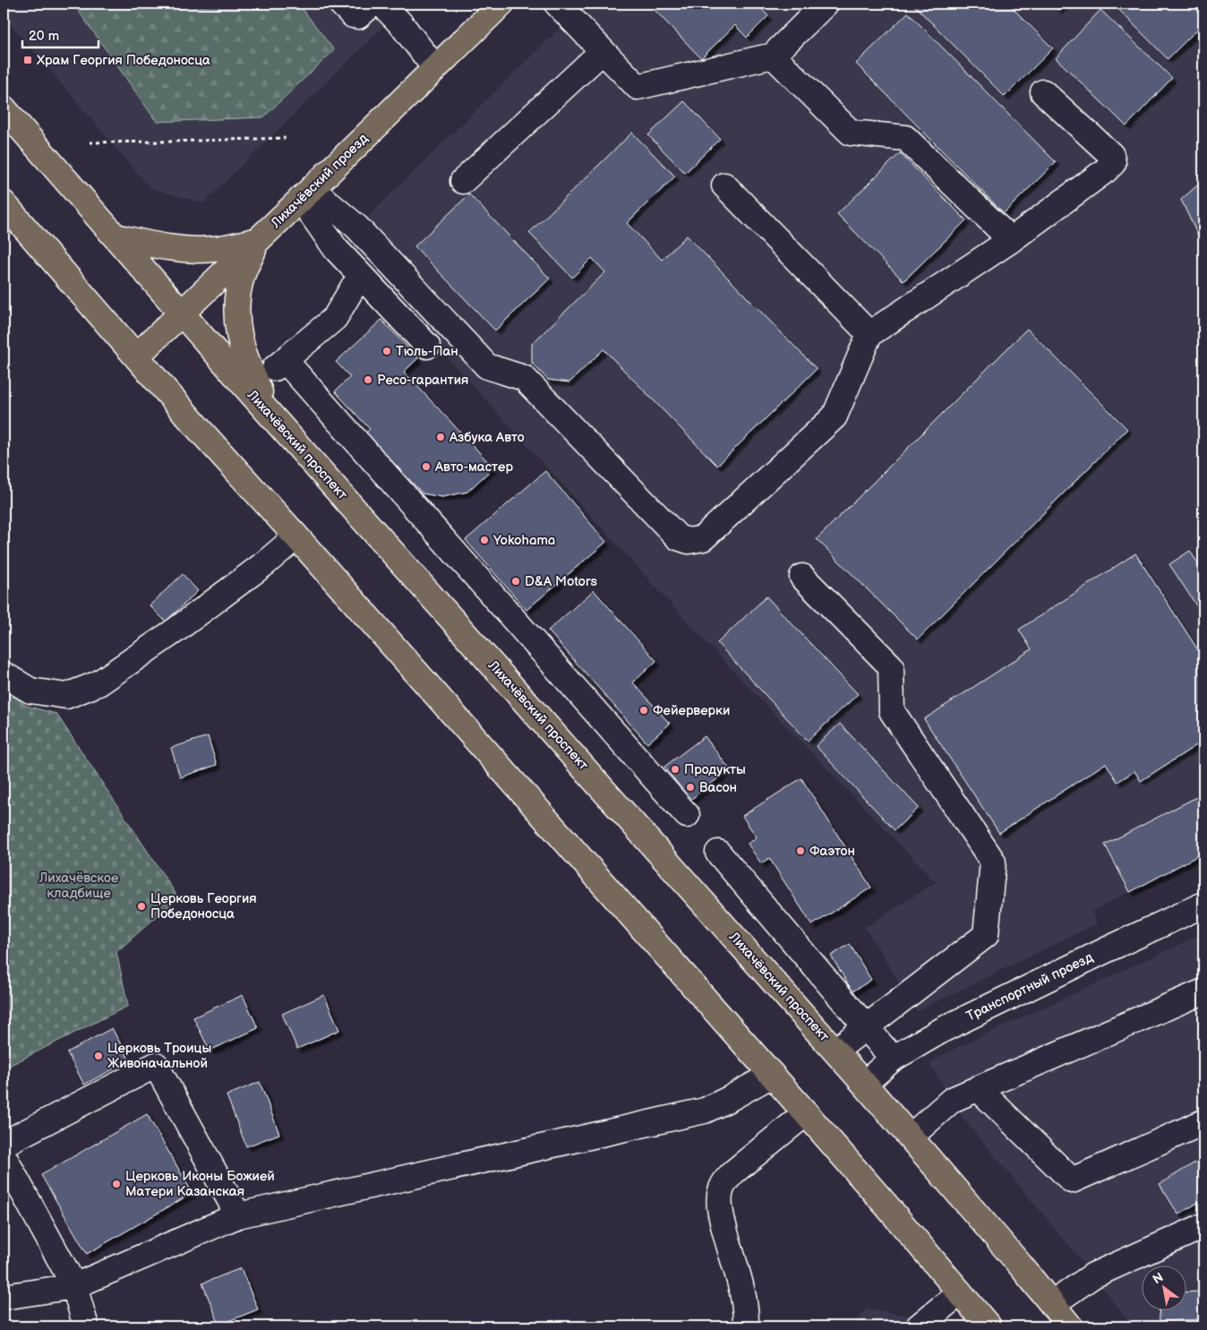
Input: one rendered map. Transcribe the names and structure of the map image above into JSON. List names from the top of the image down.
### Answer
{
  "streets": {
    "main road": ["Лихачёвский проезд", "Лихачёвский проспект"],
    "street": ["Транспортный проезд"]
  },
  "crossings": [
    ["Лихачёвский проезд", "Лихачёвский проспект"],
    ["Лихачёвский проспект", "Транспортный проезд"]
  ],
  "parks": ["Лихачёвское кладбище"],
  "places": {
    "transit": ["Храм Георгия Победоносца"],
    "other": [
      "Тюль-Пан",
      "Ресо-гарантия",
      "Азбука Авто",
      "Авто-мастер",
      "Yokohama",
      "D&A Motors",
      "Фейерверки",
      "Продукты",
      "Васон",
      "Фаэтон",
      "Церковь Георгия Победоносца",
      "Церковь Троицы Живоначальной",
      "Церковь Иконы Божией Матери Казанская"
    ]
  },
  "scale_bar": "20 m",
  "north": "top left"
}
